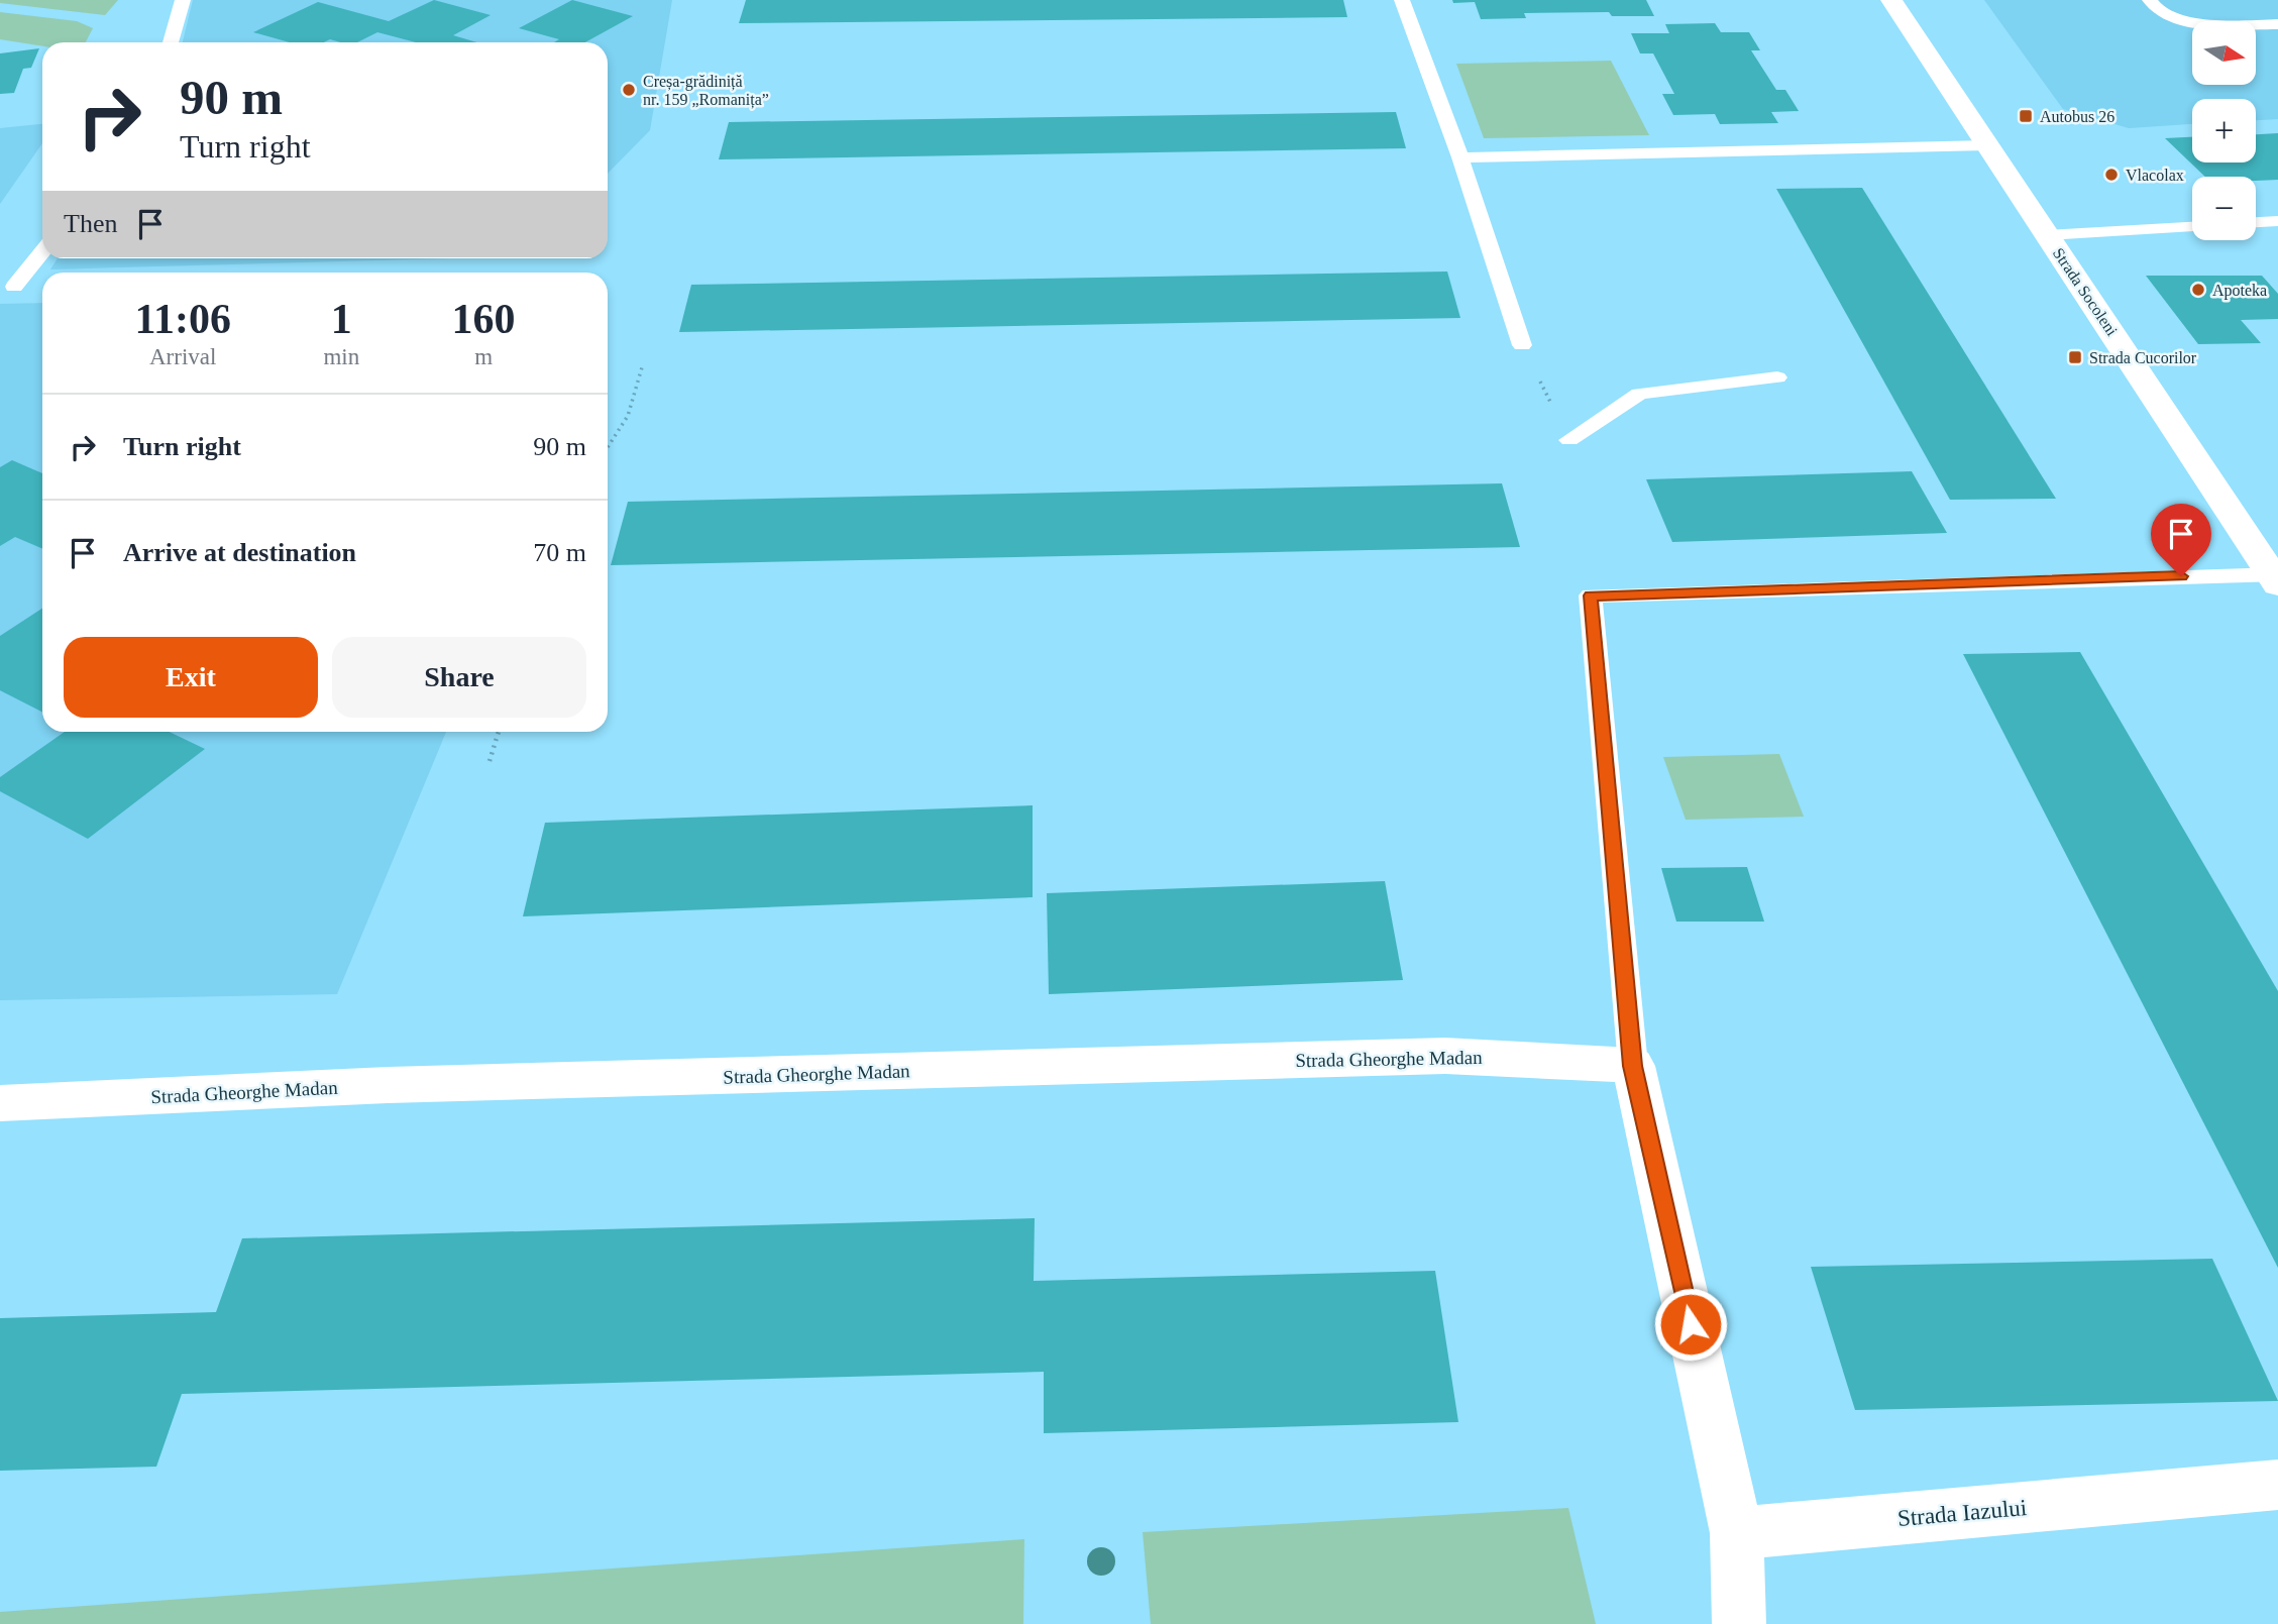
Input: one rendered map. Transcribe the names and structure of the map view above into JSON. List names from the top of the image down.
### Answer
{
  "streets": {
    "street": ["Strada Socoleni", "Strada Gheorghe Madan", "Strada Iazului"]
  },
  "places": {
    "other": ["Creșa-grădiniță nr. 159 „Romanița”", "Vlacolax", "Apoteka"],
    "transit": ["Autobus 26", "Strada Cucorilor"]
  },
  "north": "right",
  "page": {
    "map_buttons": ["+", "−"],
    "turn": ["90 m", "Turn right"],
    "then": "Then",
    "eta": [
      "11:06",
      "Arrival",
      "1",
      "min",
      "160",
      "m"
    ],
    "list": [
      {
        "name": "Turn right",
        "value": "90 m"
      },
      {
        "name": "Arrive at destination",
        "value": "70 m"
      }
    ],
    "buttons": ["Exit", "Share"]
  }
}
